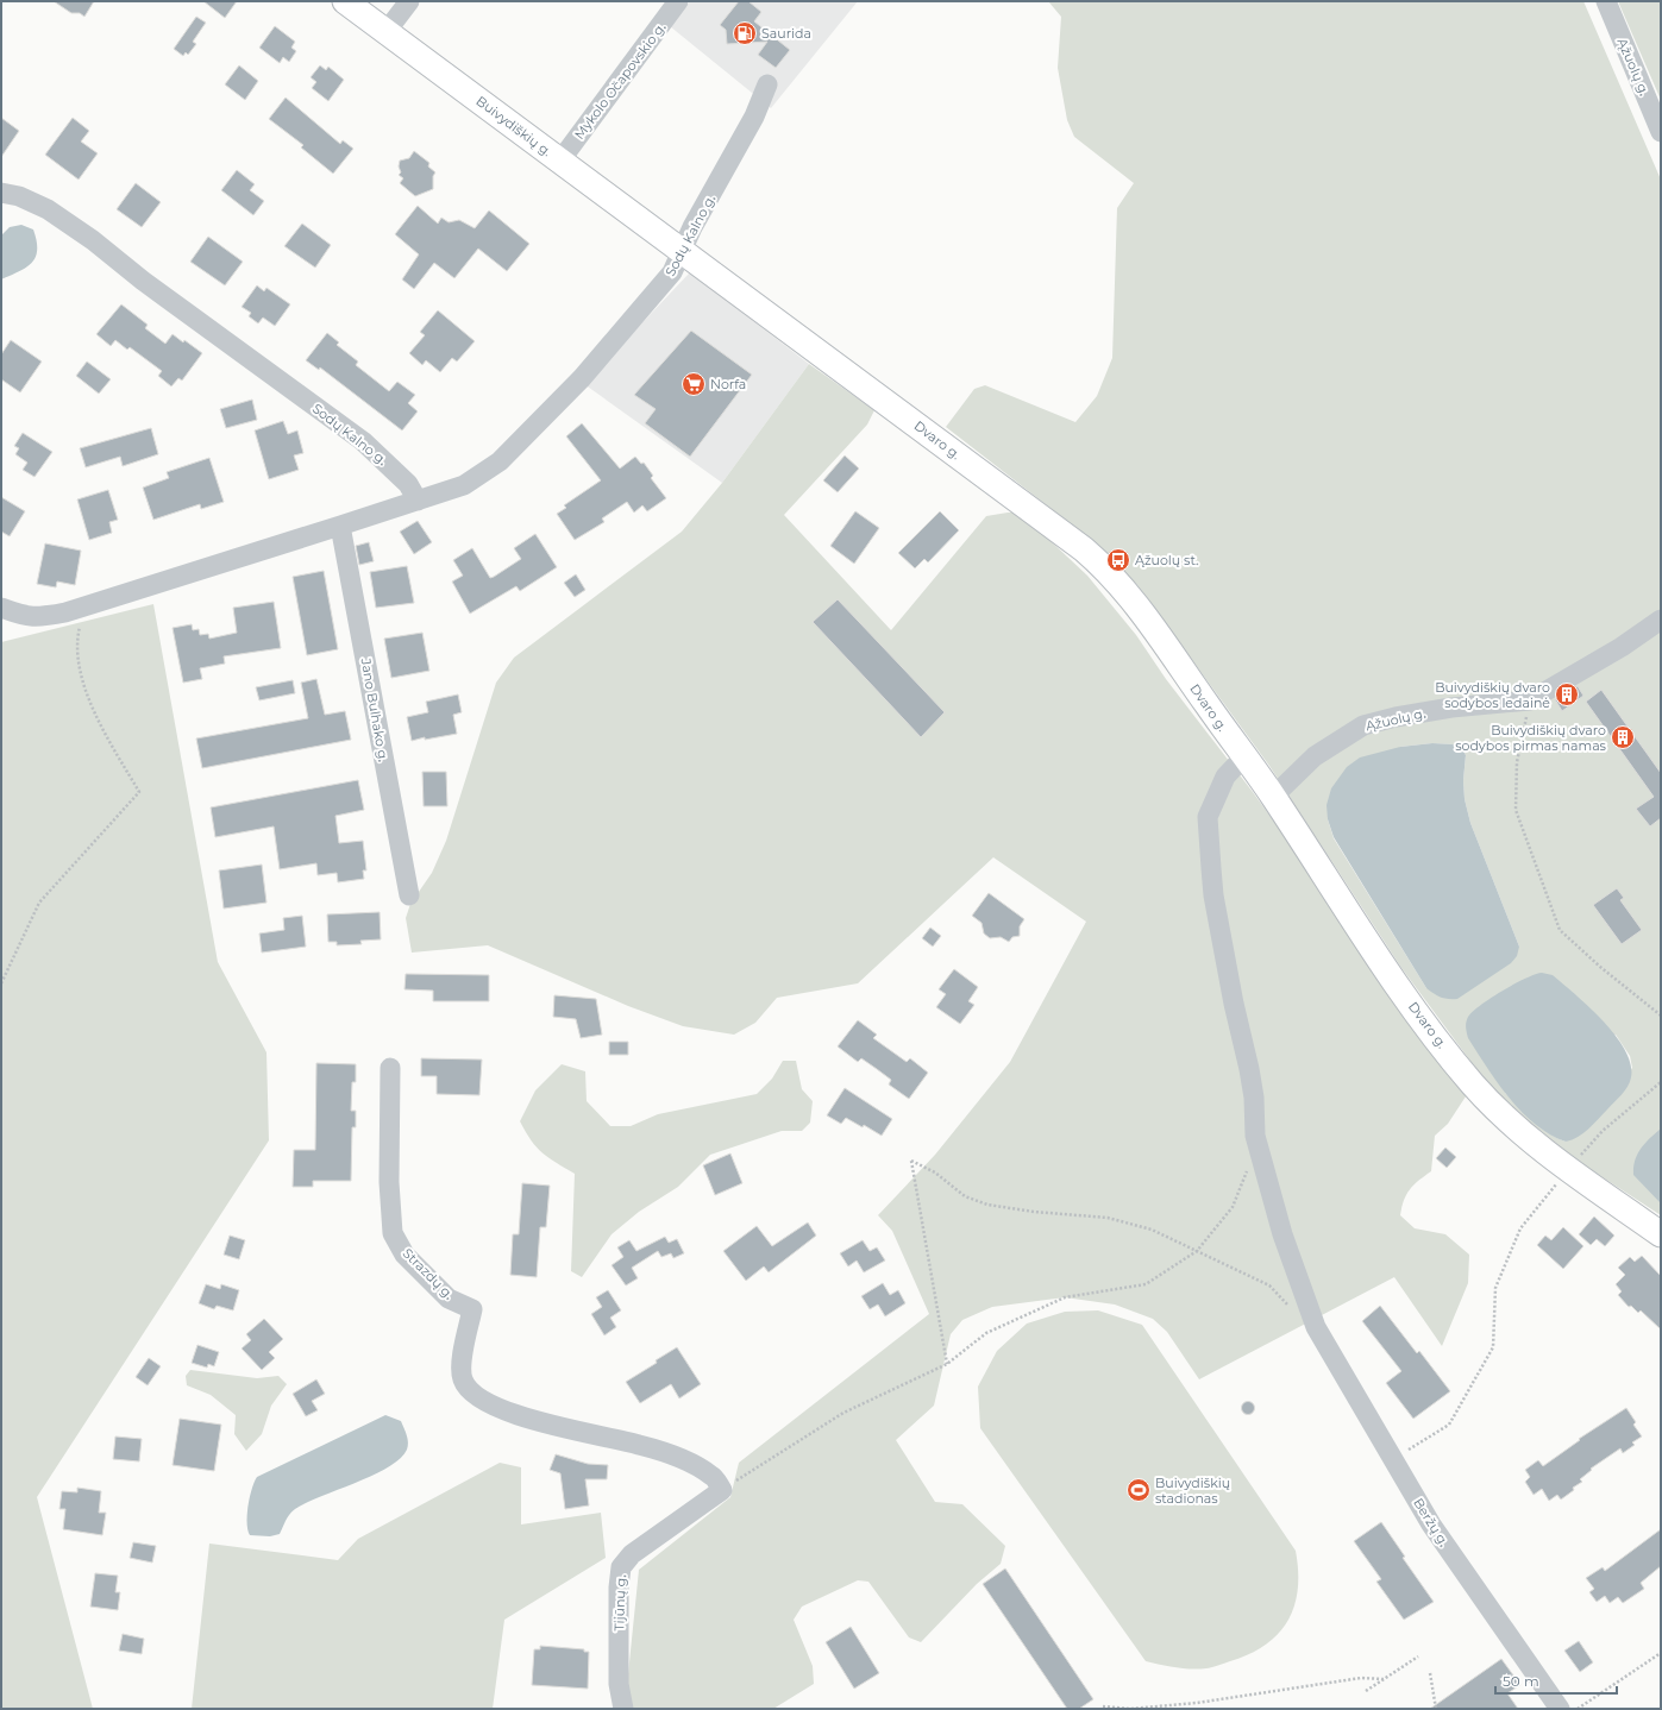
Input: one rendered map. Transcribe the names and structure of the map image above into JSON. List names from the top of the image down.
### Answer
{
  "streets": {
    "main road": ["Buivydiškių g.", "Dvaro g."],
    "street": [
      "Ąžuolų g.",
      "Mykolo Očapovskio g.",
      "Sodų Kalno g.",
      "Jano Bulhako g.",
      "Strazdų g.",
      "Beržų g.",
      "Tijūnų g."
    ]
  },
  "crossings": [
    ["Ąžuolų g.", "Dvaro g."],
    ["Mykolo Očapovskio g.", "Buivydiškių g."],
    ["Buivydiškių g.", "Sodų Kalno g."],
    ["Buivydiškių g.", "Dvaro g."],
    ["Sodų Kalno g.", "Dvaro g."],
    ["Dvaro g.", "Beržų g."],
    ["Strazdų g.", "Tijūnų g."]
  ],
  "places": {
    "fuel station": ["Saurida"],
    "supermarket": ["Norfa"],
    "bus stop": ["Ąžuolų st."],
    "building": ["Buivydiškių dvaro sodybos ledainė", "Buivydiškių dvaro sodybos pirmas namas"],
    "sports": ["Buivydiškių stadionas"]
  },
  "scale_bar": "50 m"
}
